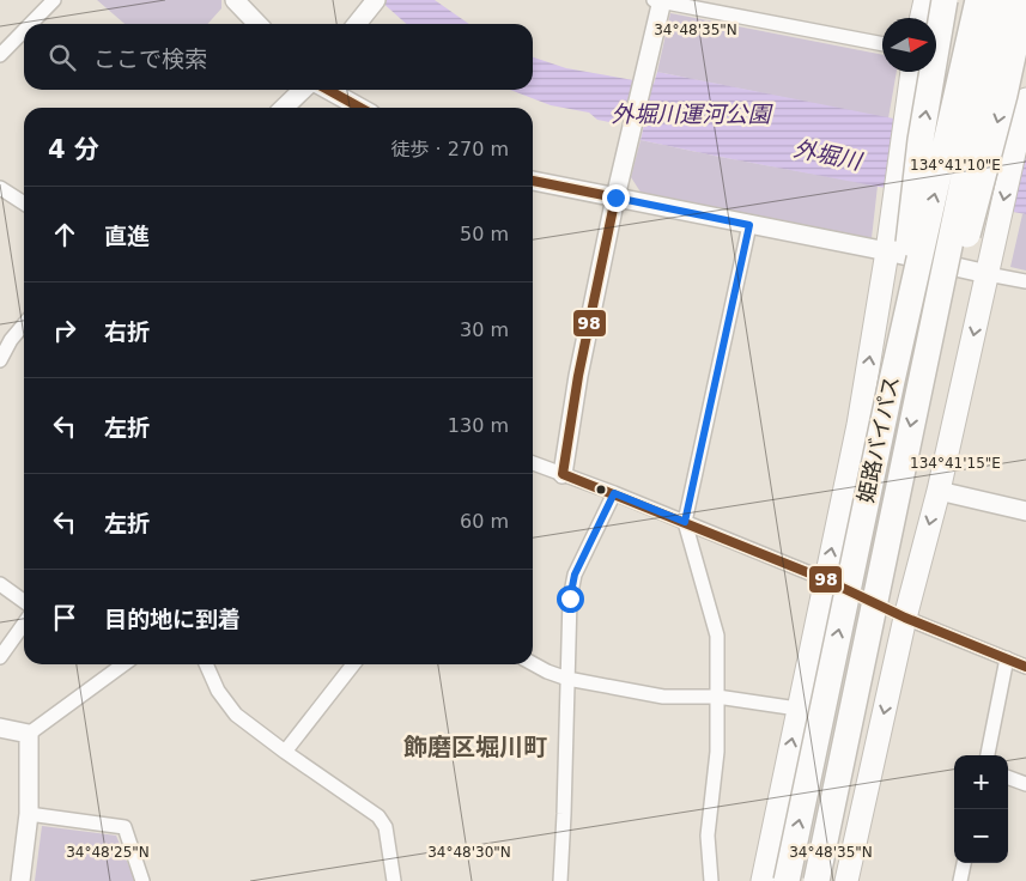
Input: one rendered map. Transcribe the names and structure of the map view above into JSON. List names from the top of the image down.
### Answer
{
  "streets": {
    "highway": ["姫路バイパス"]
  },
  "districts": ["飾磨区堀川町"],
  "water": ["外堀川運河公園", "外堀川"],
  "lines": ["transit line 98"],
  "north": "right",
  "page": {
    "search": "ここで検索",
    "heading": ["4 分", "徒歩 · 270 m"],
    "list": [
      ["直進", "50 m"],
      ["右折", "30 m"],
      ["左折", "130 m"],
      ["左折", "60 m"],
      "目的地に到着"
    ],
    "map_buttons": ["+", "−"]
  },
  "coordinates": [
    "34°48'35\"N",
    "134°41'10\"E",
    "134°41'15\"E",
    "34°48'25\"N",
    "34°48'30\"N"
  ]
}
